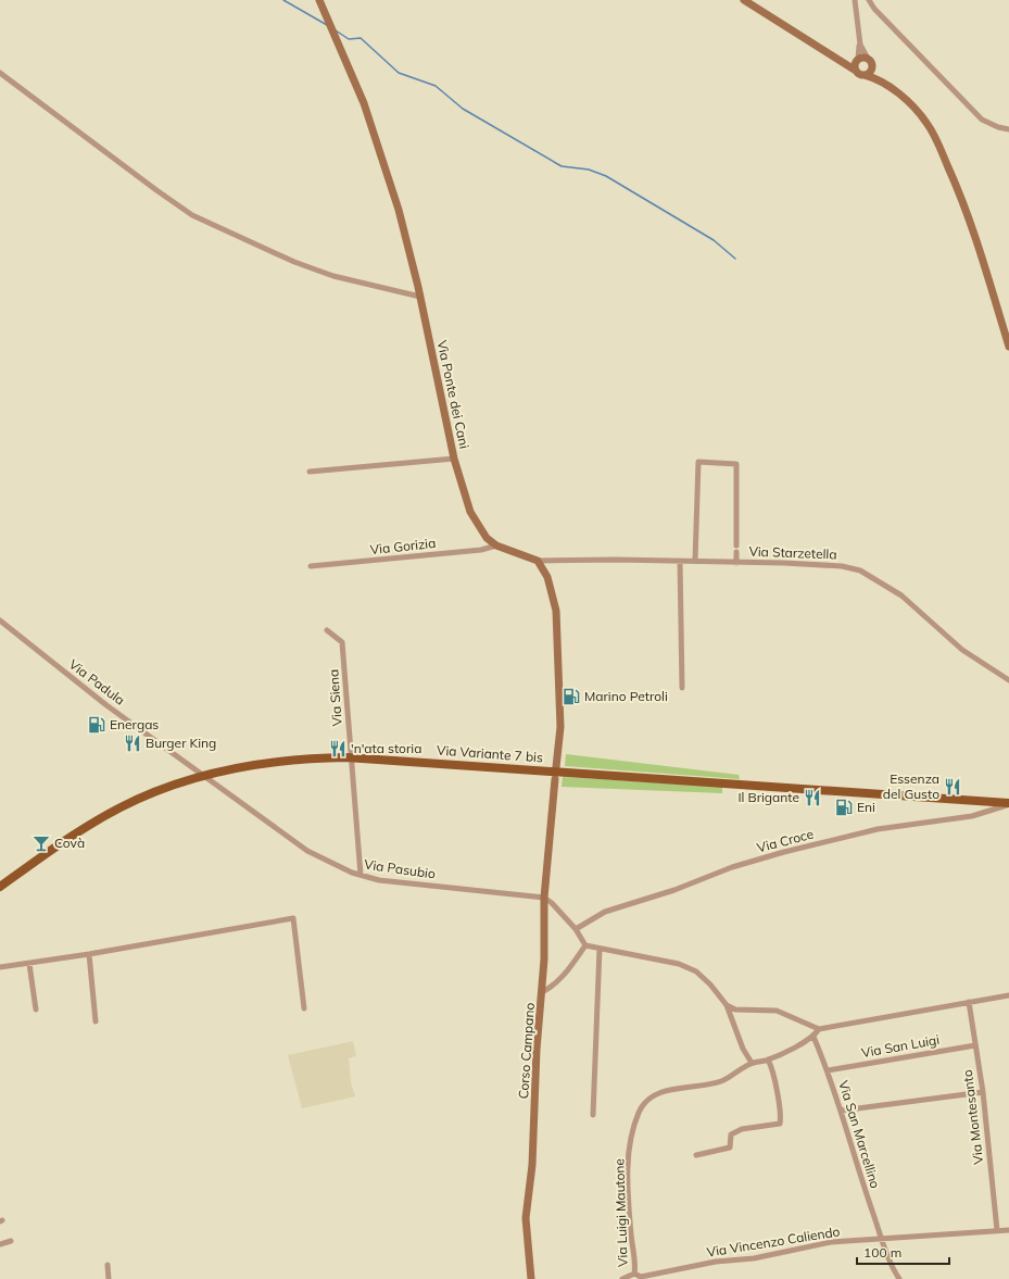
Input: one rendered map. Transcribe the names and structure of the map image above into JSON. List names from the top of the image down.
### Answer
{
  "streets": {
    "main road": ["Via Variante 7 bis"],
    "street": [
      "Via Ponte dei Cani",
      "Via Gorizia",
      "Via Starzetella",
      "Via Padula",
      "Via Siena",
      "Via Croce",
      "Via Pasubio",
      "Via San Luigi",
      "Corso Campano",
      "Via Montesanto",
      "Via San Marcellino",
      "Via Luigi Mautone",
      "Via Vincenzo Caliendo"
    ]
  },
  "crossings": [
    ["Via Ponte dei Cani", "Via Gorizia"],
    ["Via Ponte dei Cani", "Via Starzetella"],
    ["Via Padula", "Via Variante 7 bis"],
    ["Via Padula", "Via Pasubio"],
    ["Via Siena", "Via Variante 7 bis"],
    ["Via Siena", "Via Pasubio"],
    ["Via Variante 7 bis", "Via Croce"],
    ["Via Variante 7 bis", "Via Pasubio"],
    ["Via Pasubio", "Corso Campano"],
    ["Via San Luigi", "Via Montesanto"],
    ["Via San Luigi", "Via San Marcellino"],
    ["Via Montesanto", "Via Vincenzo Caliendo"],
    ["Via San Marcellino", "Via Luigi Mautone"],
    ["Via San Marcellino", "Via Vincenzo Caliendo"],
    ["Via Luigi Mautone", "Via Vincenzo Caliendo"]
  ],
  "places": {
    "fuel station": ["Marino Petroli", "Energas", "Eni"],
    "restaurant": [
      "Burger King",
      "'n'ata storia",
      "Essenza del Gusto",
      "Il Brigante"
    ],
    "bar": ["Covà"]
  },
  "scale_bar": "100 m"
}
